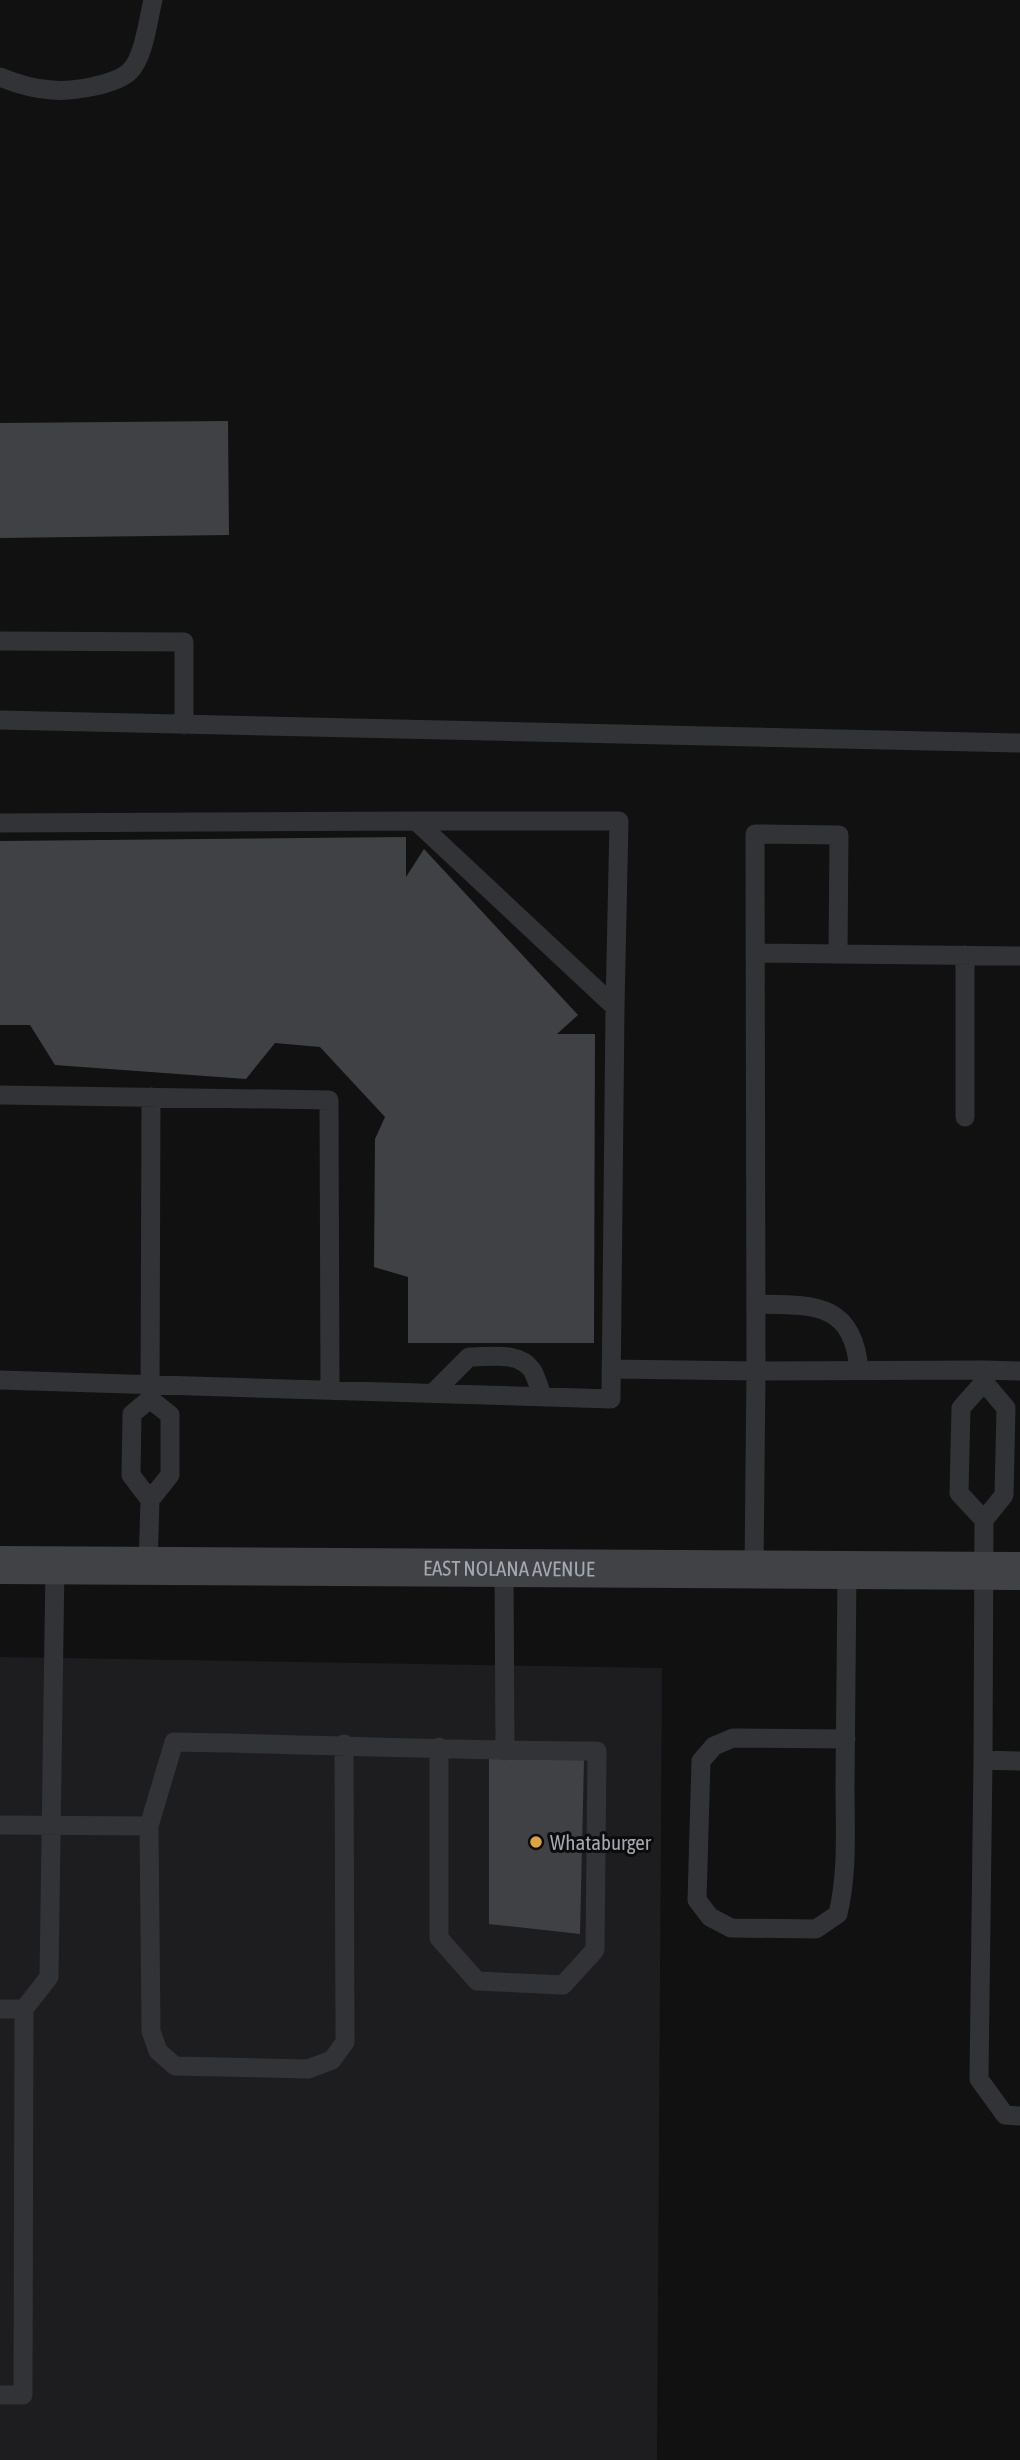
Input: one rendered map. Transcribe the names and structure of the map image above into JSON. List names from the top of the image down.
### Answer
{
  "streets": {
    "main road": ["EAST NOLANA AVENUE"]
  },
  "places": ["Whataburger"]
}
